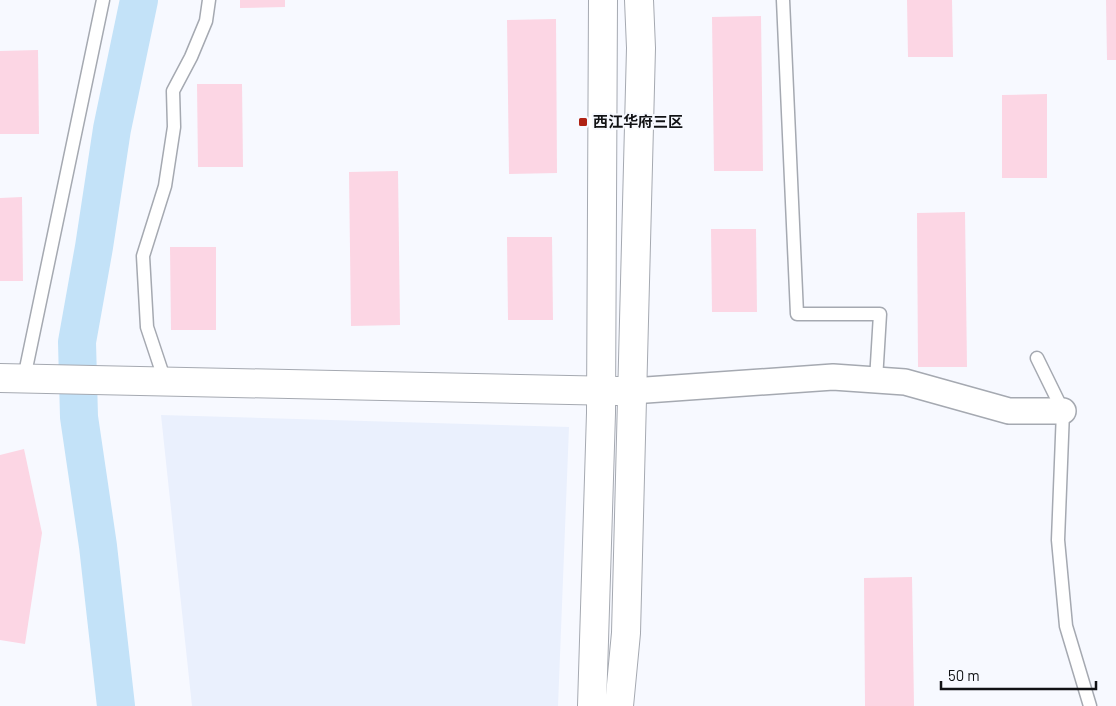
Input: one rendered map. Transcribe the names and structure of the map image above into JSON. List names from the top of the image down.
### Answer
{
  "places": {
    "transit": ["西江华府三区"]
  },
  "scale_bar": "50 m"
}
